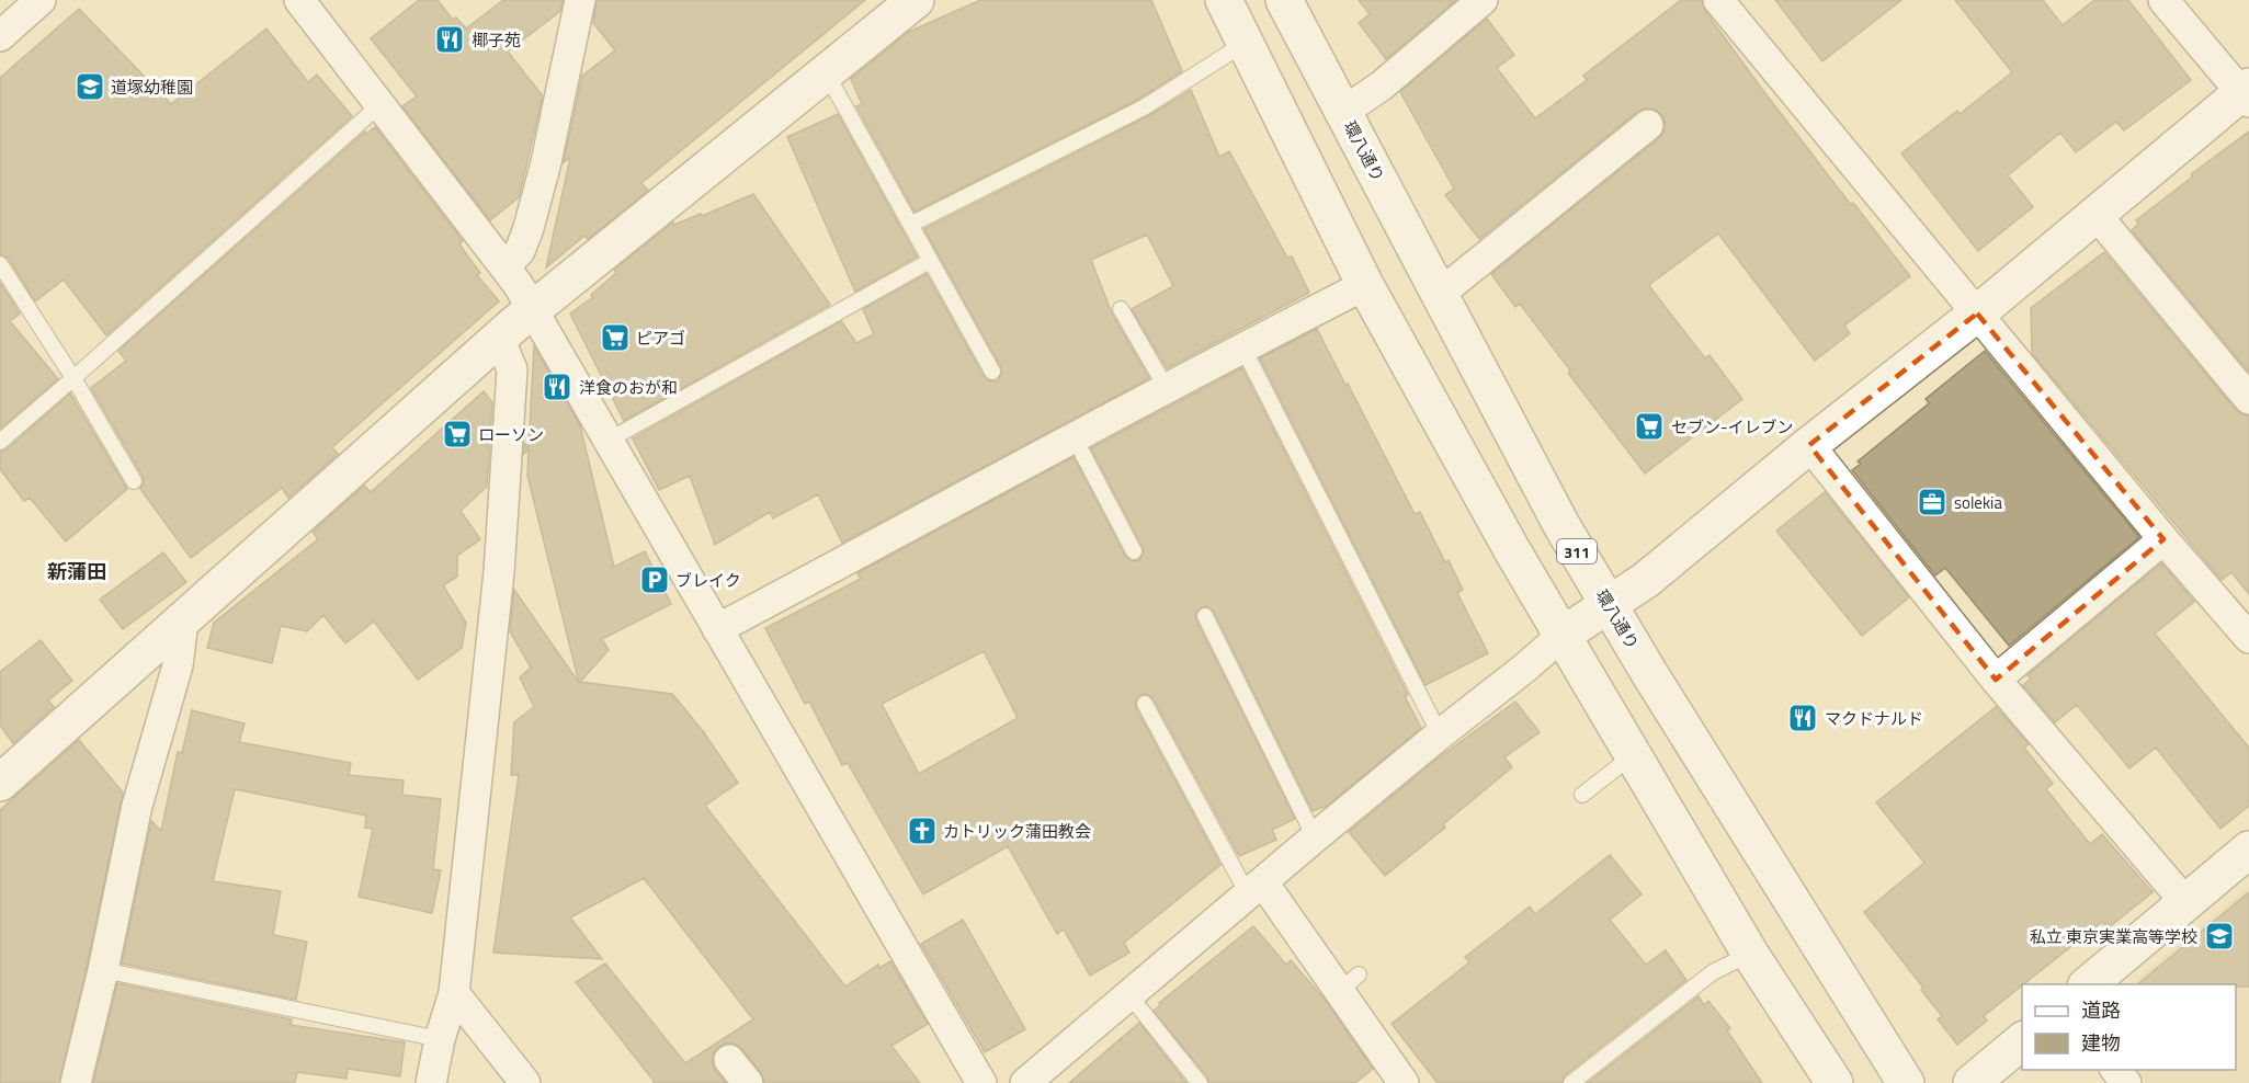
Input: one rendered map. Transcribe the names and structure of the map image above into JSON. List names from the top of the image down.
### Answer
{
  "streets": {
    "main road": ["環八通り", "311"]
  },
  "districts": ["新蒲田"],
  "places": {
    "restaurant": ["椰子苑", "洋食のおが和", "マクドナルド"],
    "school or university": ["道塚幼稚園", "私立 東京実業高等学校"],
    "supermarket": ["ピアゴ", "セブン-イレブン", "ローソン"],
    "office": ["solekia"],
    "parking": ["ブレイク"],
    "church": ["カトリック蒲田教会"]
  },
  "legend": ["道路", "建物"]
}
